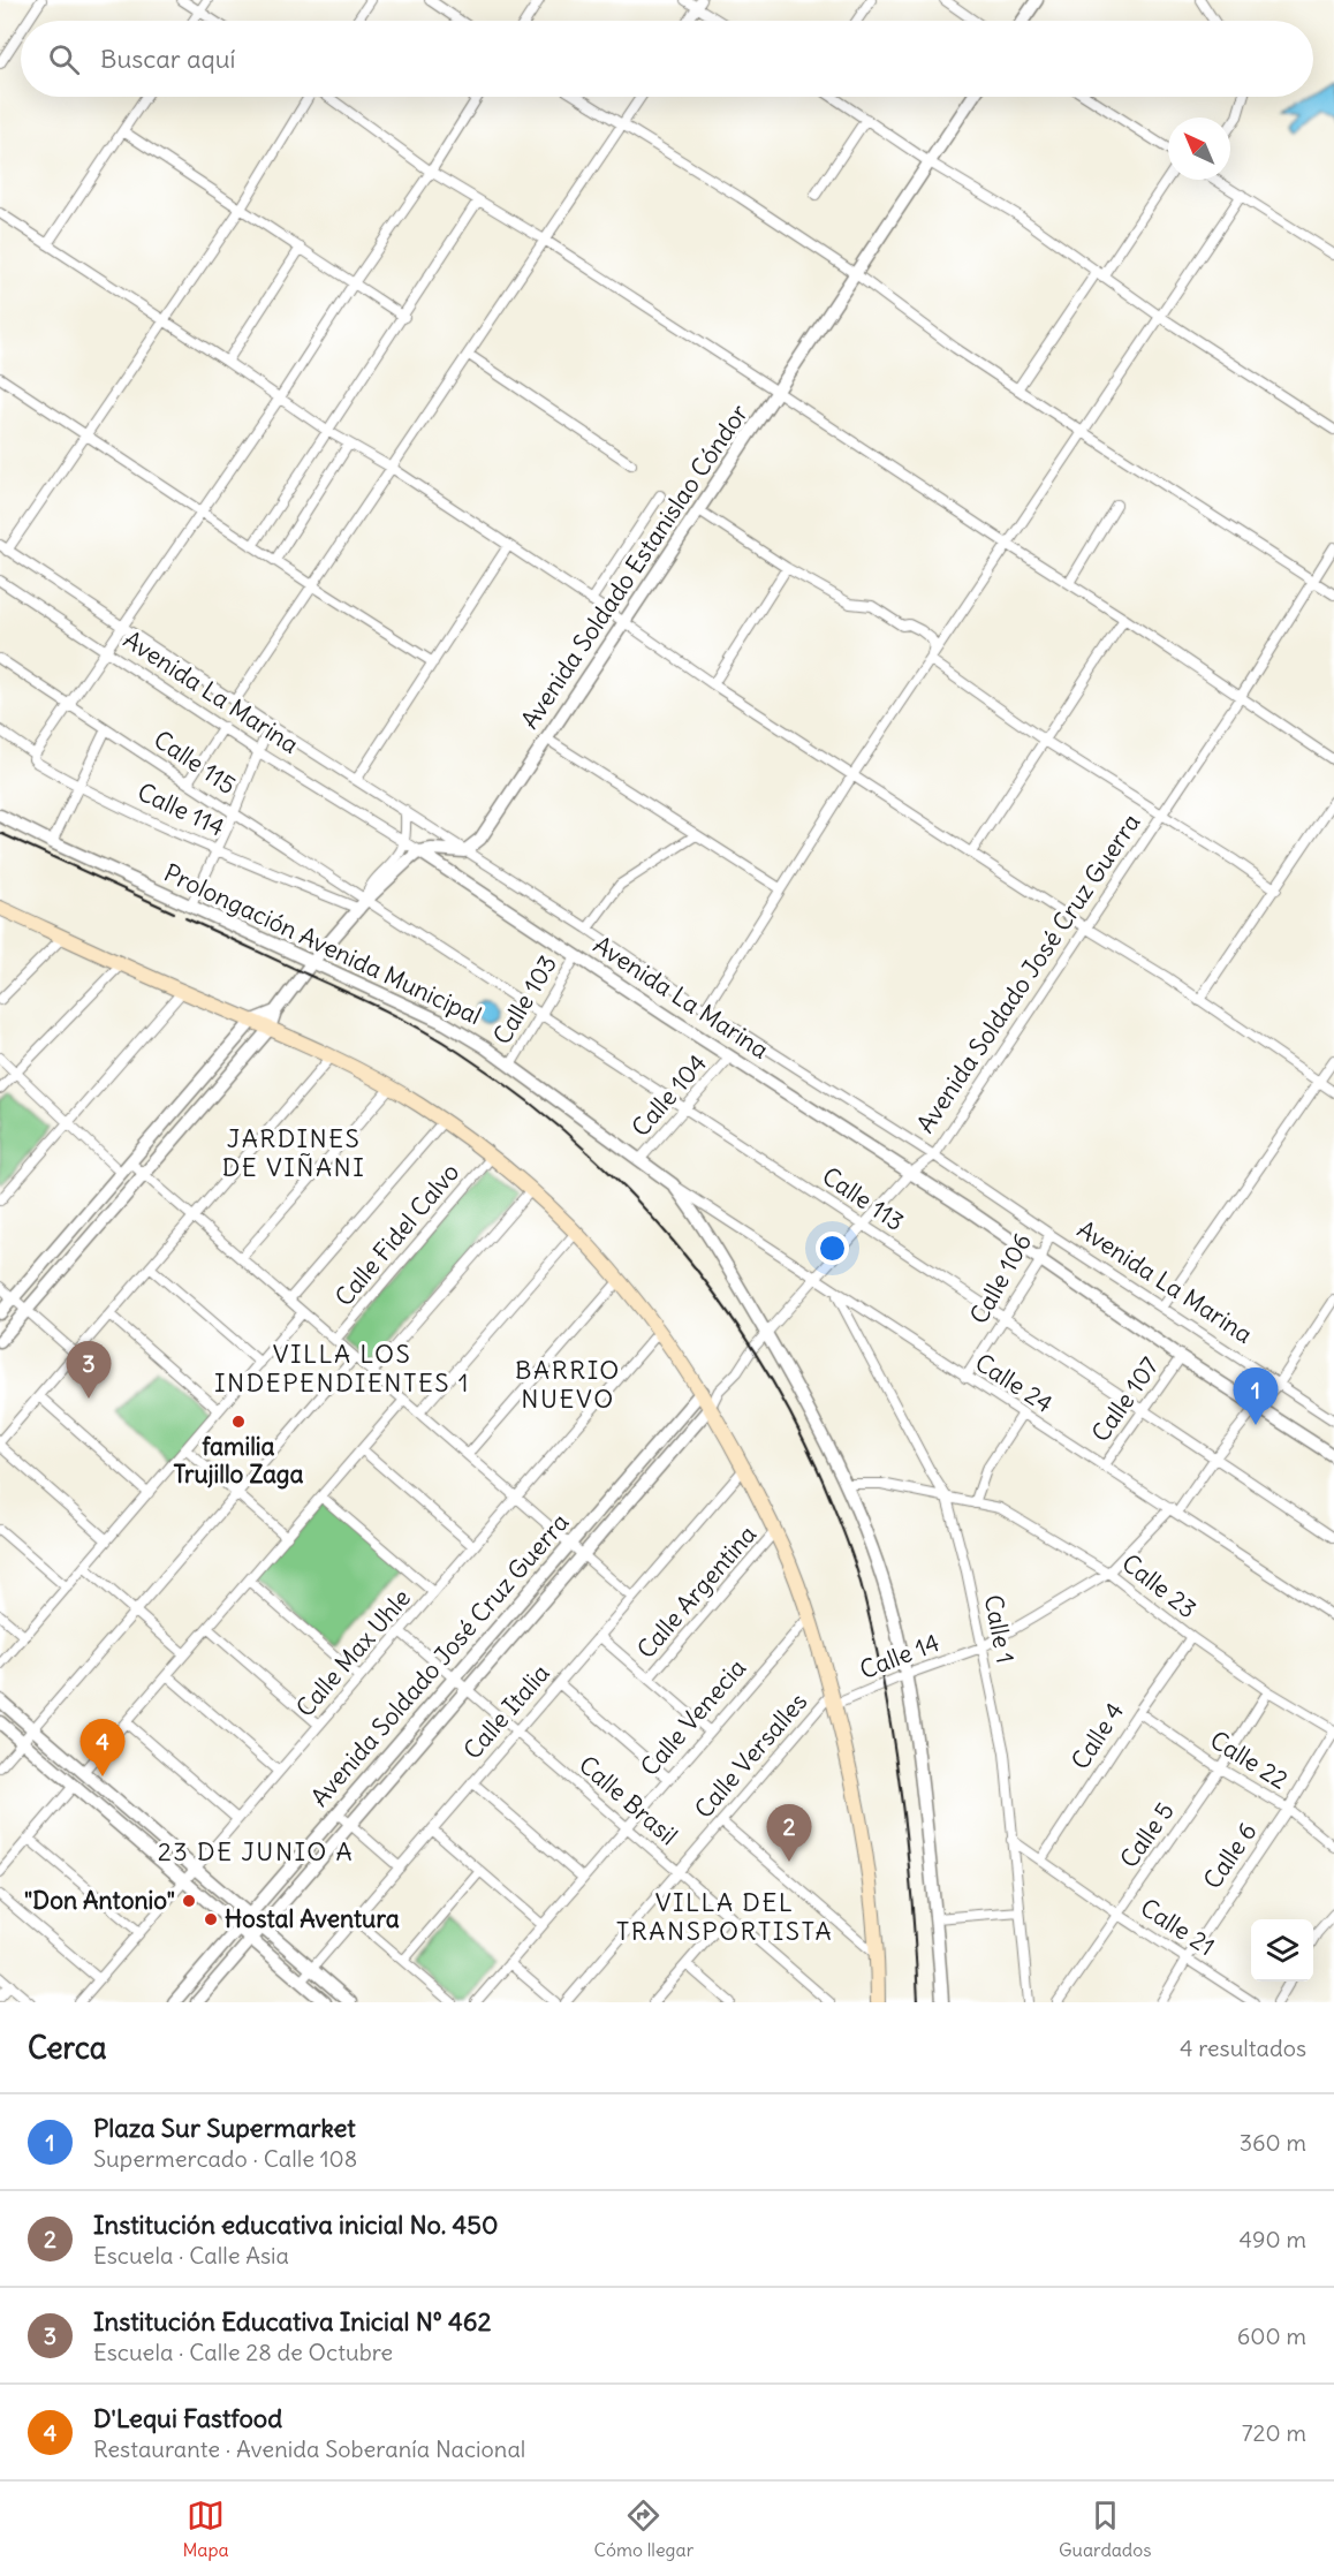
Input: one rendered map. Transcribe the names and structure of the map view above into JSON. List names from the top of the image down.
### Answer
{
  "streets": {
    "street": [
      "Avenida Soldado Estanislao Cóndor",
      "Avenida La Marina",
      "Calle 115",
      "Calle 114",
      "Prolongación Avenida Municipal",
      "Avenida Soldado José Cruz Guerra",
      "Calle 103",
      "Calle 104",
      "Calle 113",
      "Calle Fidel Calvo",
      "Calle 106",
      "Calle 24",
      "Calle 107",
      "Calle 23",
      "Calle Argentina",
      "Calle 1",
      "Calle Max Uhle",
      "Calle 14",
      "Calle Italia",
      "Calle Venecia",
      "Calle 4",
      "Calle Versalles",
      "Calle 22",
      "Calle Brasil",
      "Calle 5",
      "Calle 6",
      "Calle 21"
    ]
  },
  "crossings": [
    ["Avenida Soldado Estanislao Cóndor", "Avenida La Marina"],
    ["Avenida La Marina", "Avenida Soldado José Cruz Guerra"],
    ["Avenida La Marina", "Calle 103"],
    ["Avenida La Marina", "Calle 104"],
    ["Avenida La Marina", "Calle 106"],
    ["Avenida La Marina", "Calle 107"],
    ["Avenida La Marina", "Calle 14"],
    ["Calle 115", "Calle 114"],
    ["Calle 115", "Calle 113"],
    ["Calle 114", "Calle 113"],
    ["Prolongación Avenida Municipal", "Avenida Soldado José Cruz Guerra"],
    ["Prolongación Avenida Municipal", "Calle 103"],
    ["Prolongación Avenida Municipal", "Calle 104"],
    ["Prolongación Avenida Municipal", "Calle 24"],
    ["Prolongación Avenida Municipal", "Calle 23"],
    ["Prolongación Avenida Municipal", "Calle 14"],
    ["Avenida Soldado José Cruz Guerra", "Calle 113"],
    ["Avenida Soldado José Cruz Guerra", "Calle 24"],
    ["Avenida Soldado José Cruz Guerra", "Calle Brasil"],
    ["Calle 103", "Calle 113"],
    ["Calle 104", "Calle 113"],
    ["Calle 113", "Calle 106"],
    ["Calle 113", "Calle 107"],
    ["Calle 113", "Calle 14"],
    ["Calle 106", "Calle 24"],
    ["Calle 24", "Calle 107"],
    ["Calle 24", "Calle 1"],
    ["Calle 24", "Calle 14"],
    ["Calle 23", "Calle 1"],
    ["Calle 23", "Calle 14"],
    ["Calle 23", "Calle 4"],
    ["Calle 23", "Calle 5"],
    ["Calle 23", "Calle 6"],
    ["Calle 1", "Calle 14"],
    ["Calle 1", "Calle 21"],
    ["Calle Max Uhle", "Calle Brasil"],
    ["Calle 14", "Calle Versalles"],
    ["Calle Italia", "Calle Brasil"],
    ["Calle Venecia", "Calle Brasil"],
    ["Calle 4", "Calle 22"],
    ["Calle 4", "Calle 21"],
    ["Calle Versalles", "Calle Brasil"],
    ["Calle 22", "Calle 5"],
    ["Calle 22", "Calle 6"],
    ["Calle 5", "Calle 21"],
    ["Calle 6", "Calle 21"]
  ],
  "districts": [
    "JARDINES DE VIÑANI",
    "VILLA LOS INDEPENDIENTES 1",
    "BARRIO NUEVO",
    "23 DE JUNIO A",
    "VILLA DEL TRANSPORTISTA"
  ],
  "places": ["familia Trujillo Zaga", "\"Don Antonio\"", "Hostal Aventura"],
  "north": "top left",
  "page": {
    "search": "Buscar aquí",
    "pins": [
      "3",
      "1",
      "4",
      "2"
    ],
    "heading": ["Cerca", "4 resultados"],
    "list": [
      {
        "mark": "1",
        "name": "Plaza Sur Supermarket",
        "note": "Supermercado · Calle 108",
        "value": "360 m"
      },
      {
        "mark": "2",
        "name": "Institución educativa inicial No. 450",
        "note": "Escuela · Calle Asia",
        "value": "490 m"
      },
      {
        "mark": "3",
        "name": "Institución Educativa Inicial Nº 462",
        "note": "Escuela · Calle 28 de Octubre",
        "value": "600 m"
      },
      {
        "mark": "4",
        "name": "D'Lequi Fastfood",
        "note": "Restaurante · Avenida Soberanía Nacional",
        "value": "720 m"
      }
    ],
    "nav": ["Mapa", "Cómo llegar", "Guardados"]
  }
}
